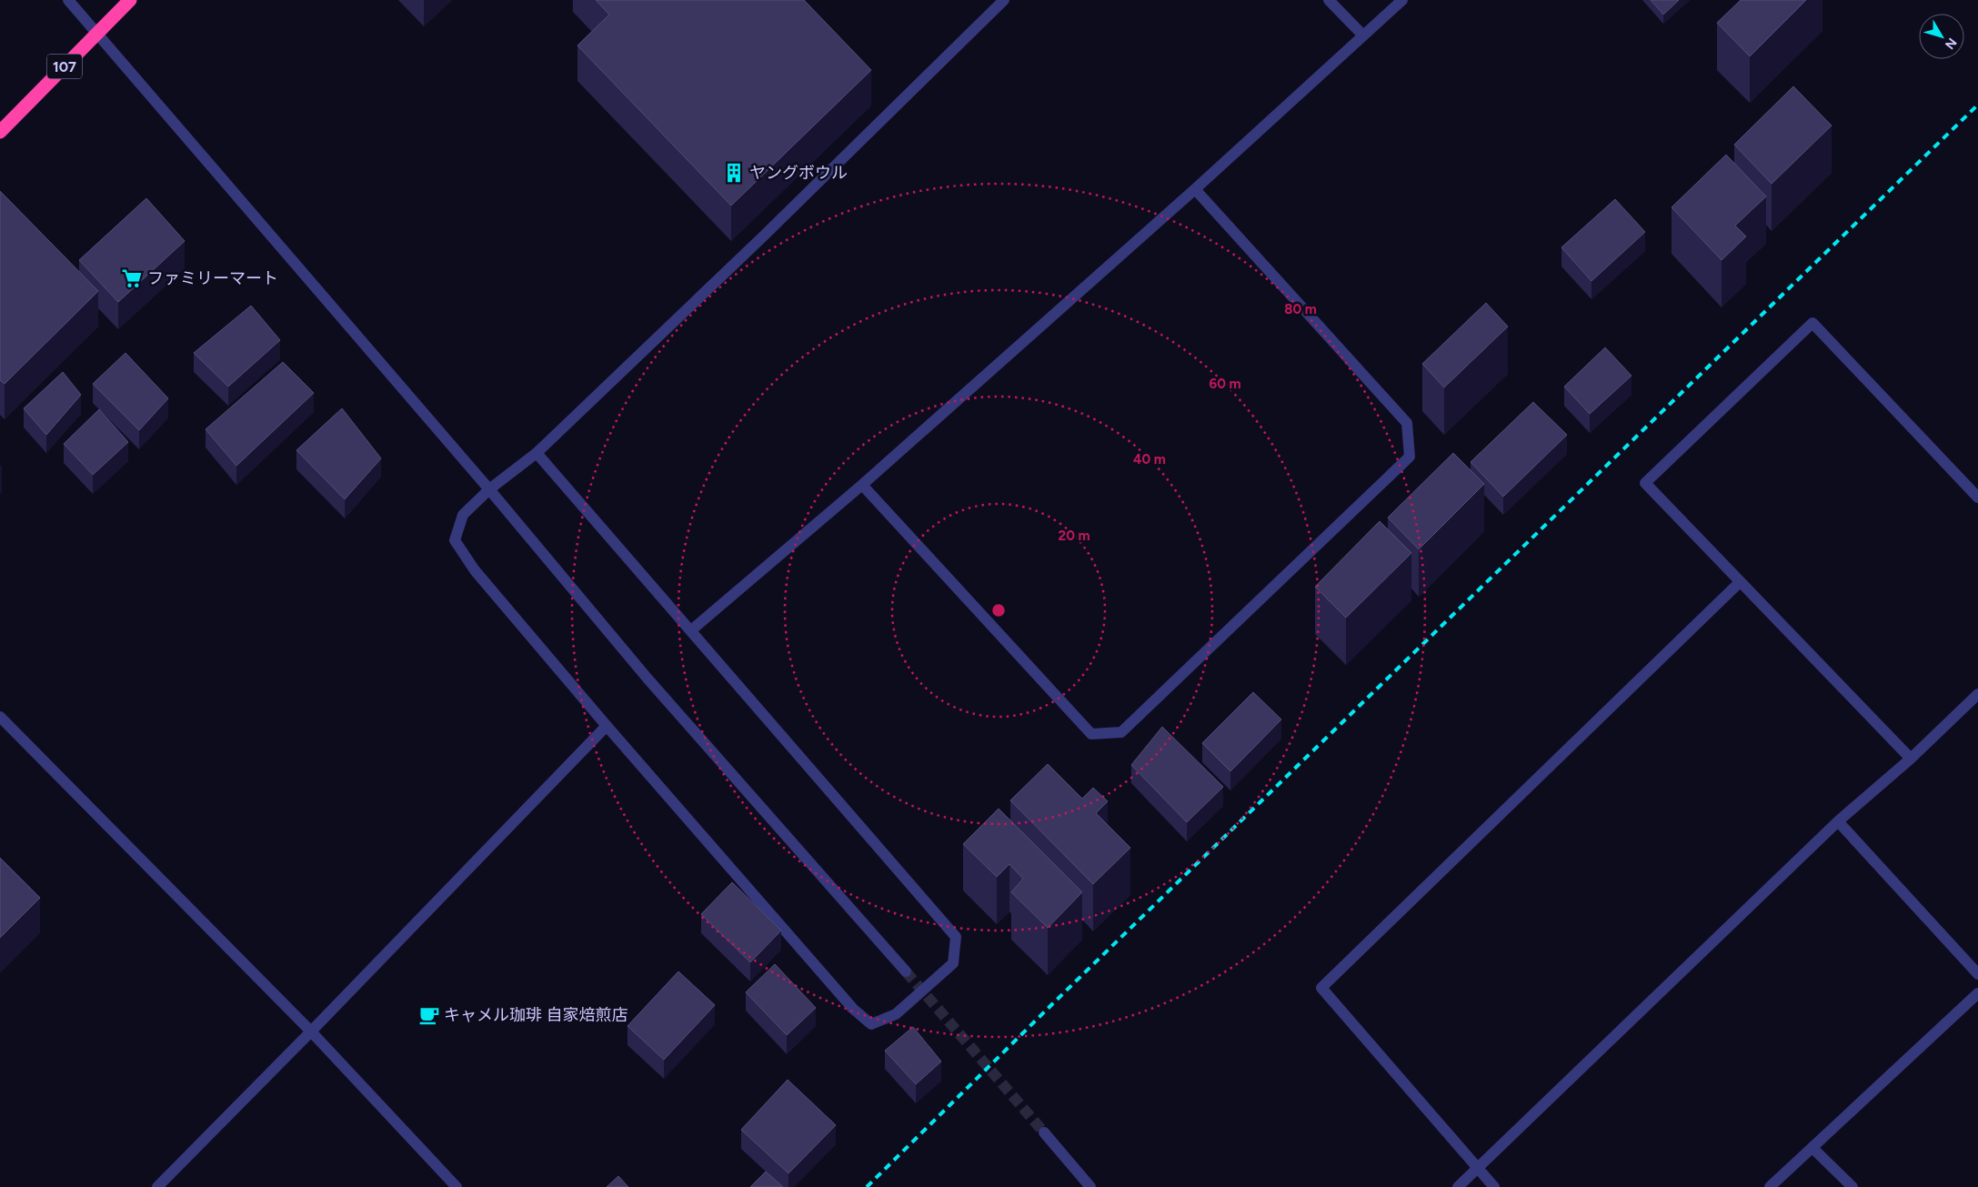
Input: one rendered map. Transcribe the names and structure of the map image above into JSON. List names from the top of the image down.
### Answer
{
  "streets": {
    "highway": ["107"]
  },
  "places": {
    "building": ["ヤングボウル"],
    "supermarket": ["ファミリーマート"],
    "cafe": ["キャメル珈琲 自家焙煎店"]
  },
  "north": "bottom right",
  "rings": [
    "80 m",
    "60 m",
    "40 m",
    "20 m"
  ]
}
